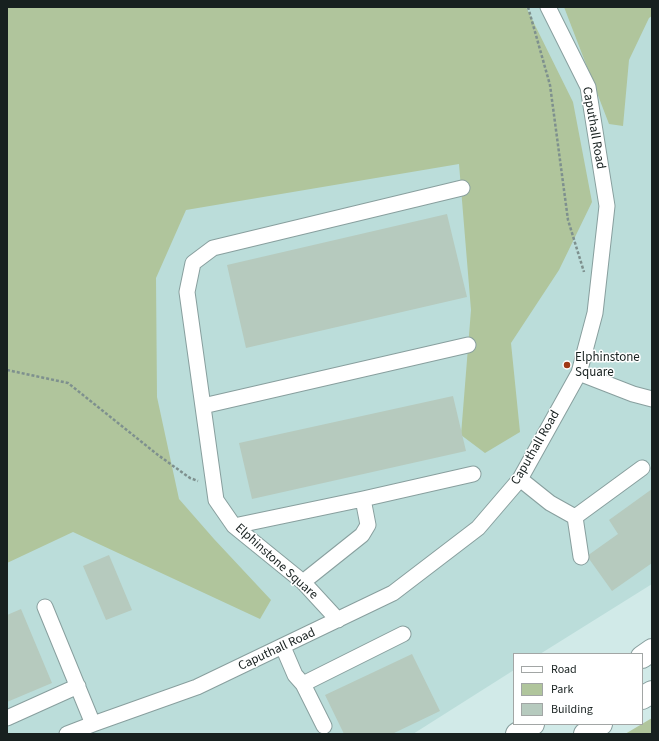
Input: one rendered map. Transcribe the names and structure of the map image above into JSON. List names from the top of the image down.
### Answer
{
  "streets": {
    "street": ["Caputhall Road", "Elphinstone Square"]
  },
  "crossings": [
    ["Caputhall Road", "Elphinstone Square"]
  ],
  "places": ["Elphinstone Square"],
  "legend": ["Road", "Park", "Building"]
}
